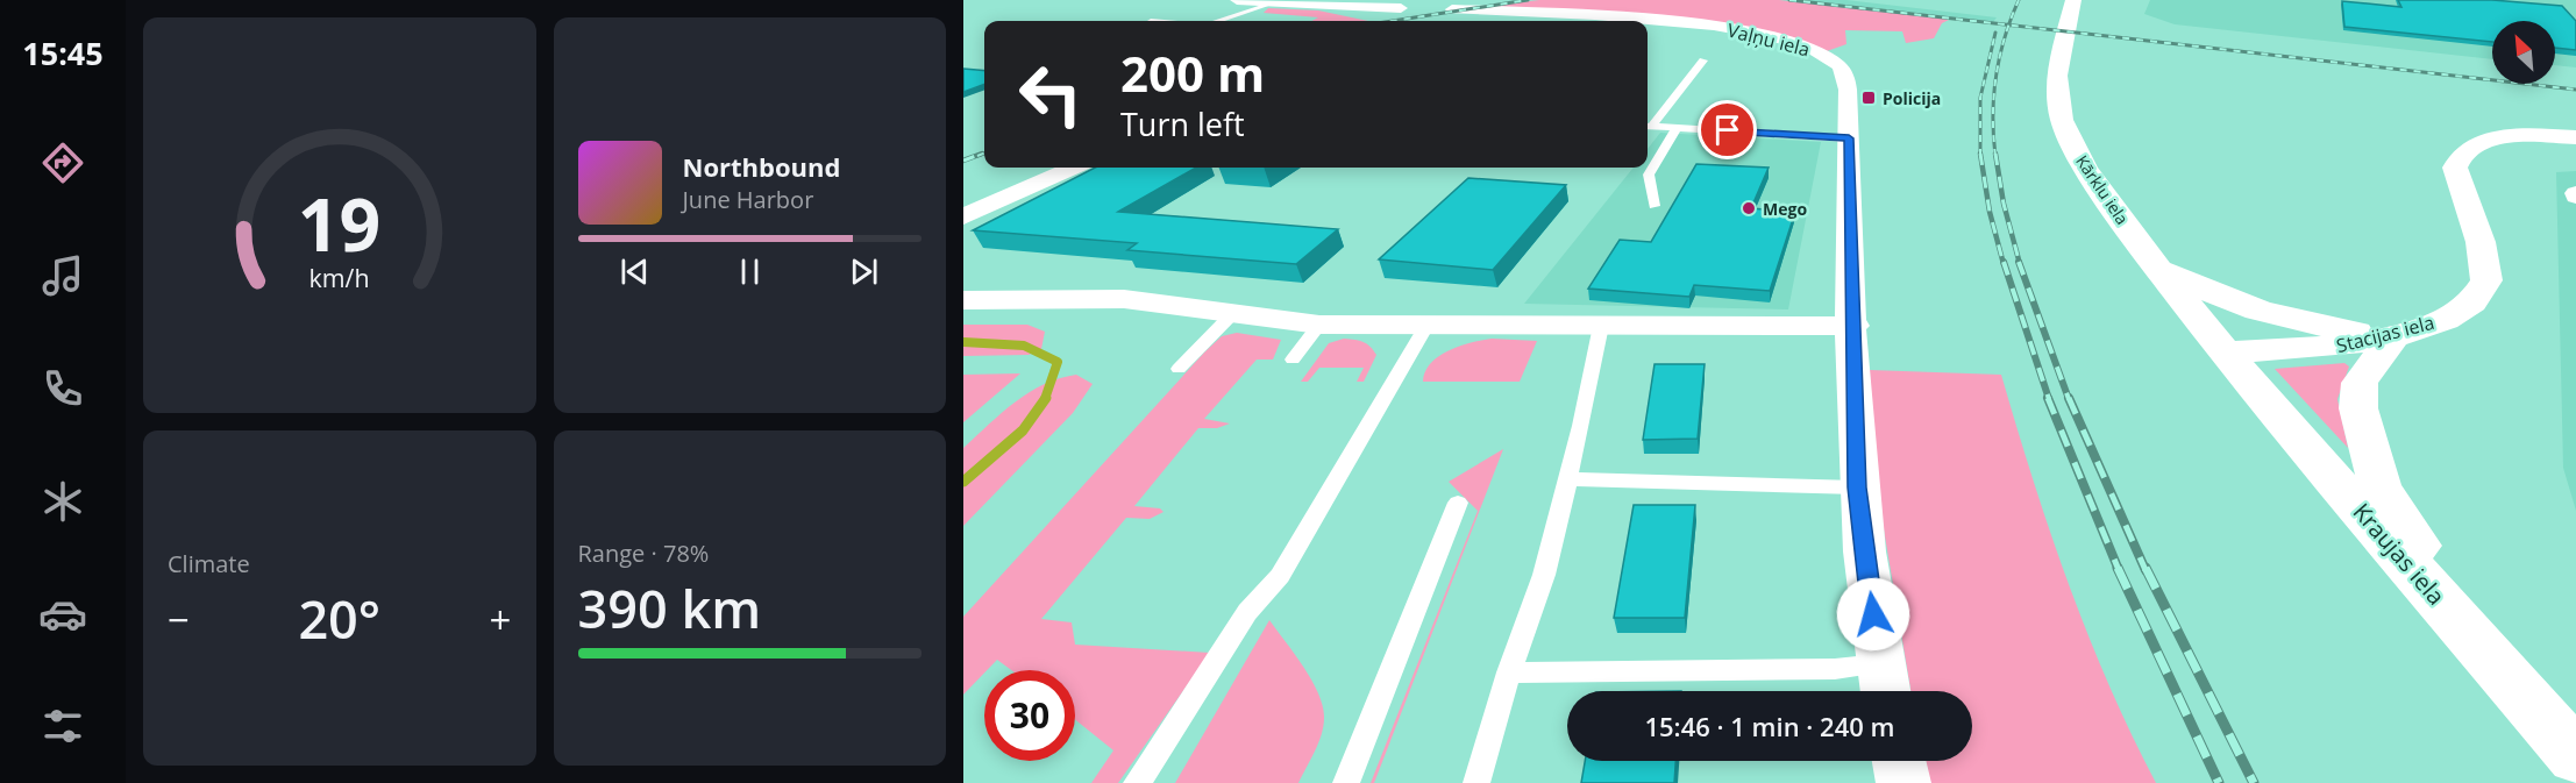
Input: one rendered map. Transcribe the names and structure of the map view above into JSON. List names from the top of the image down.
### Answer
{
  "streets": {
    "street": [
      "Vaļņu iela",
      "Kārklu iela",
      "Stacijas iela",
      "Kraujas iela"
    ]
  },
  "crossings": [
    ["Kārklu iela", "Stacijas iela"],
    ["Kārklu iela", "Kraujas iela"],
    ["Stacijas iela", "Kraujas iela"]
  ],
  "places": {
    "transit": ["Policija"],
    "other": ["Mego"]
  },
  "north": "top left",
  "page": {
    "tabs": "15:45",
    "turn": ["200 m", "Turn left"],
    "song": ["Northbound", "June Harbor"],
    "tile": [
      "Climate",
      ["Range · 78%", "390 km"]
    ],
    "heat": ["−", "20°", "+"],
    "limit": "30",
    "trip": "15:46 · 1 min · 240 m",
    "gauge": ["19", "km/h"]
  }
}
